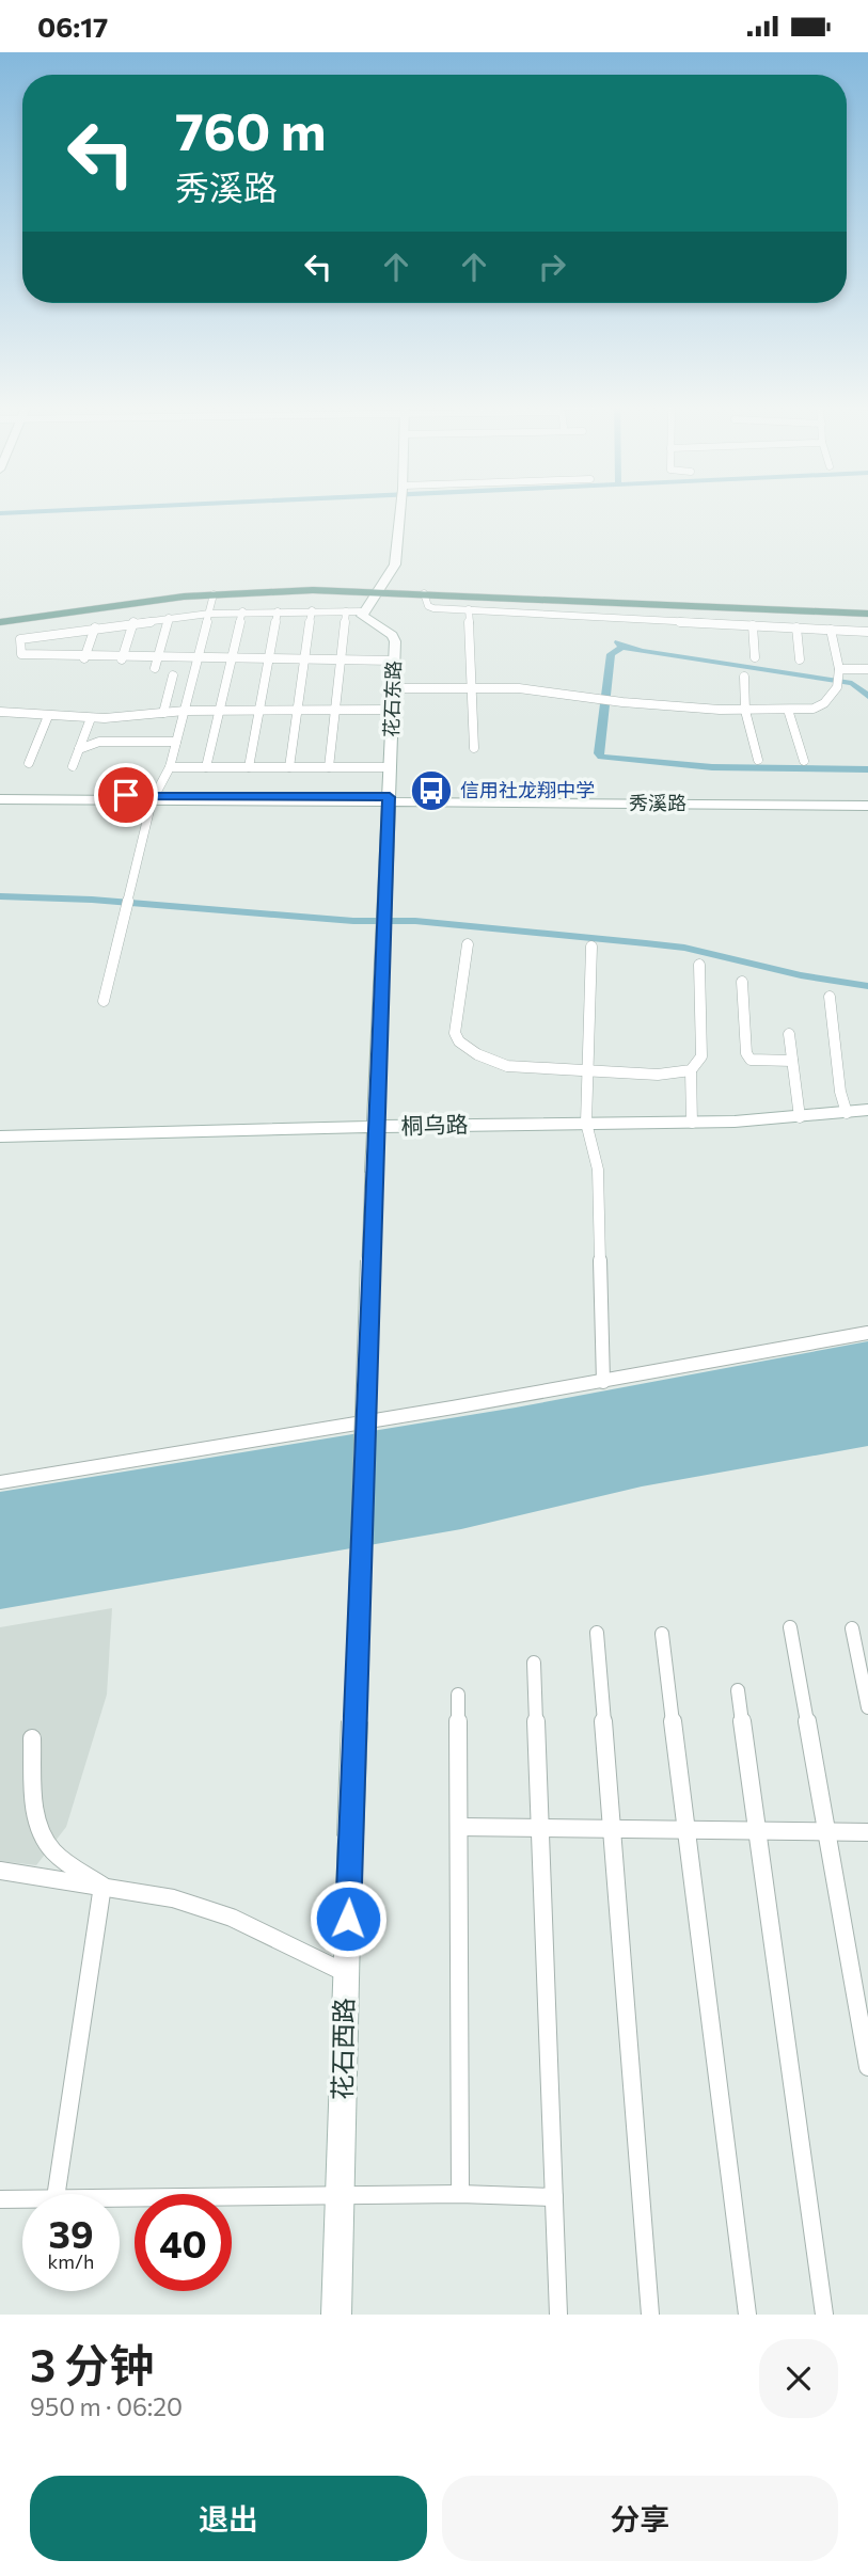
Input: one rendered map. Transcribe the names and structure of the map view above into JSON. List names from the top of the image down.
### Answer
{
  "streets": {
    "street": [
      "花石东路",
      "秀溪路",
      "桐乌路",
      "花石西路"
    ]
  },
  "crossings": [
    ["花石东路", "秀溪路"],
    ["花石东路", "花石西路"],
    ["秀溪路", "花石西路"],
    ["桐乌路", "花石西路"]
  ],
  "places": {
    "bus stop": ["信用社龙翔中学"]
  },
  "page": {
    "status": "06:17",
    "turn": ["760 m", "秀溪路"],
    "speed": "39 km/h",
    "limit": "40",
    "heading": ["3 分钟", "950 m · 06:20"],
    "buttons": ["退出", "分享"]
  }
}
